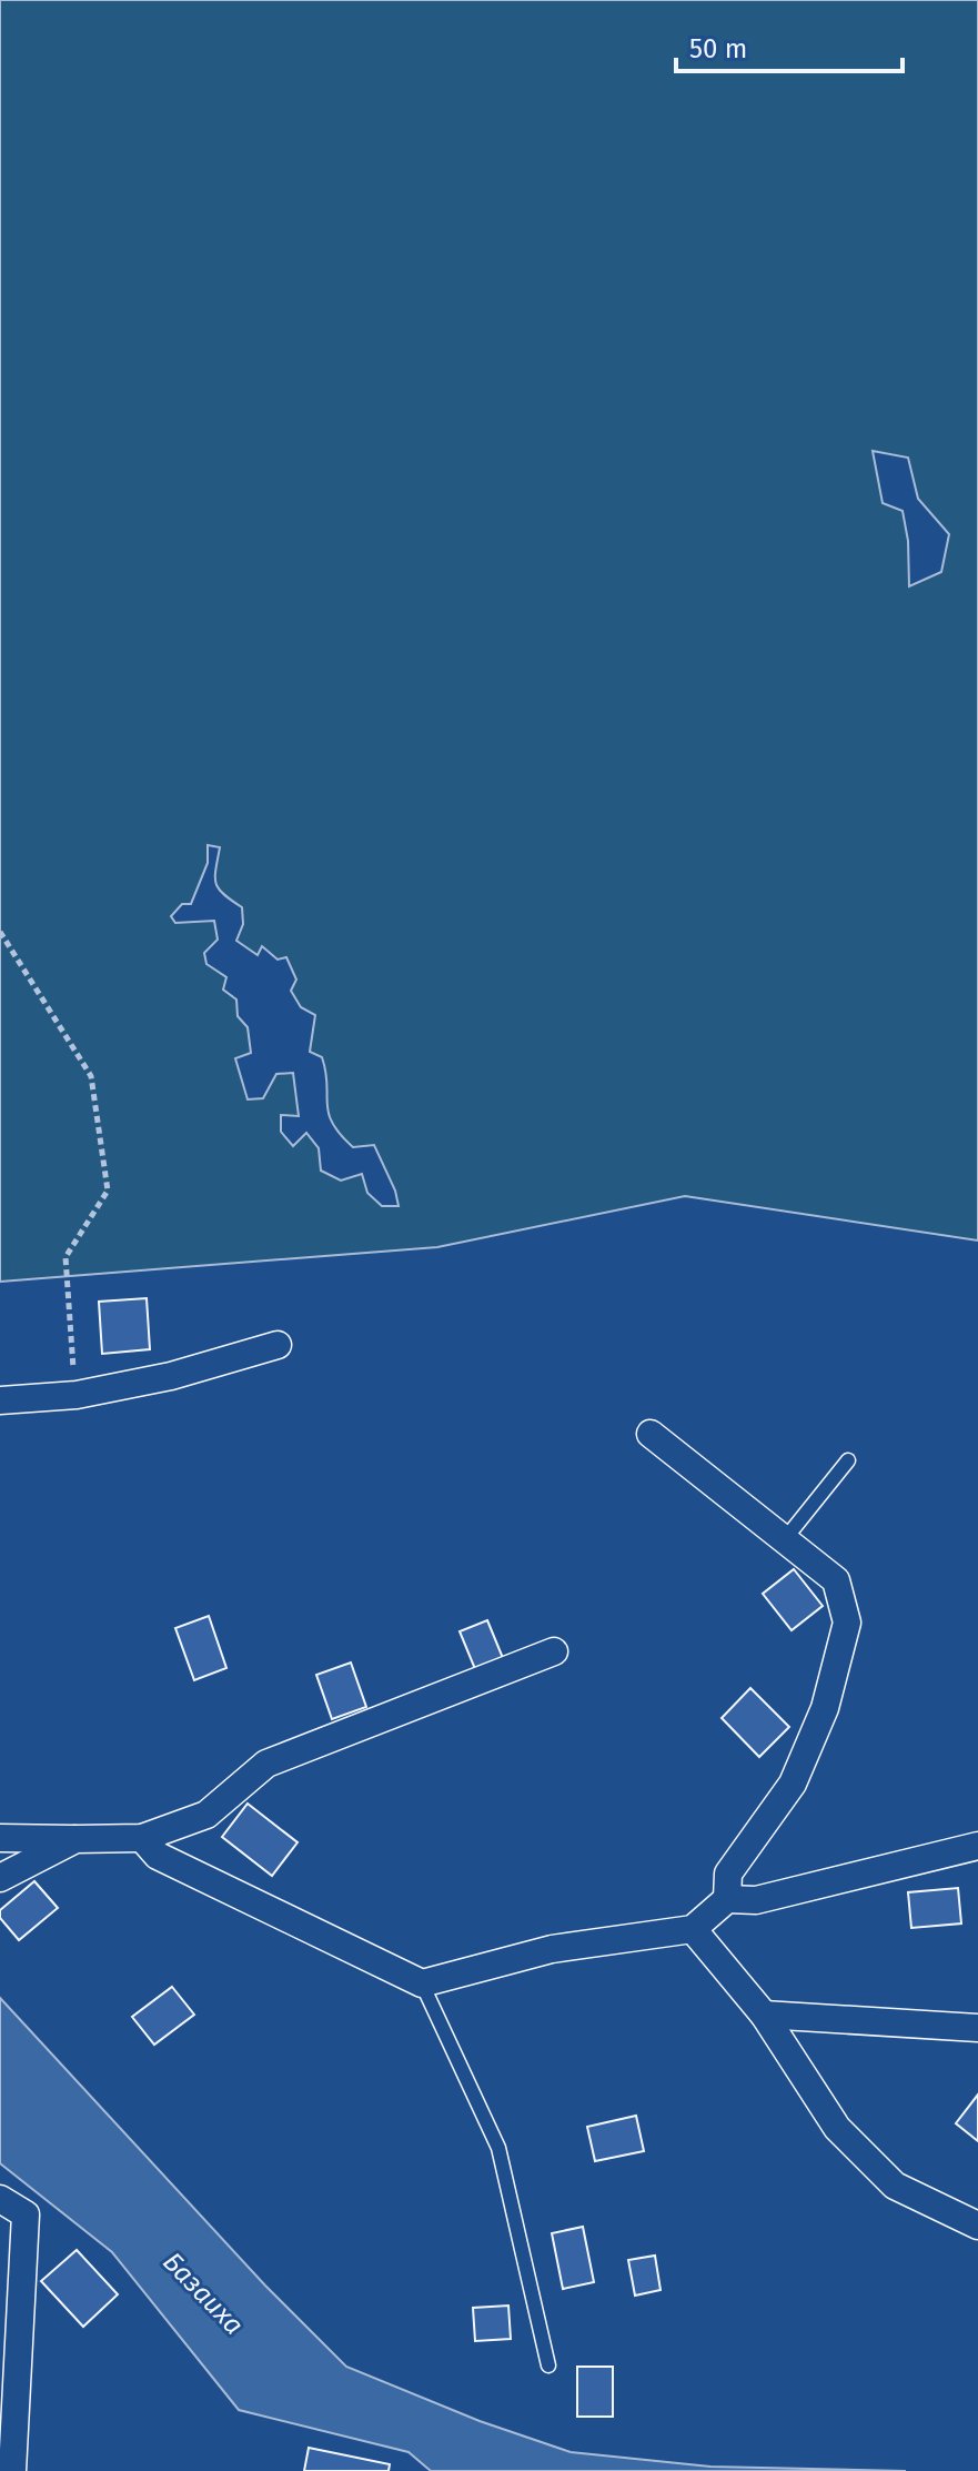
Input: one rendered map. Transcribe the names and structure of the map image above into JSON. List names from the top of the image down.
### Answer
{
  "water": ["Базаиха"],
  "scale_bar": "50 m"
}
